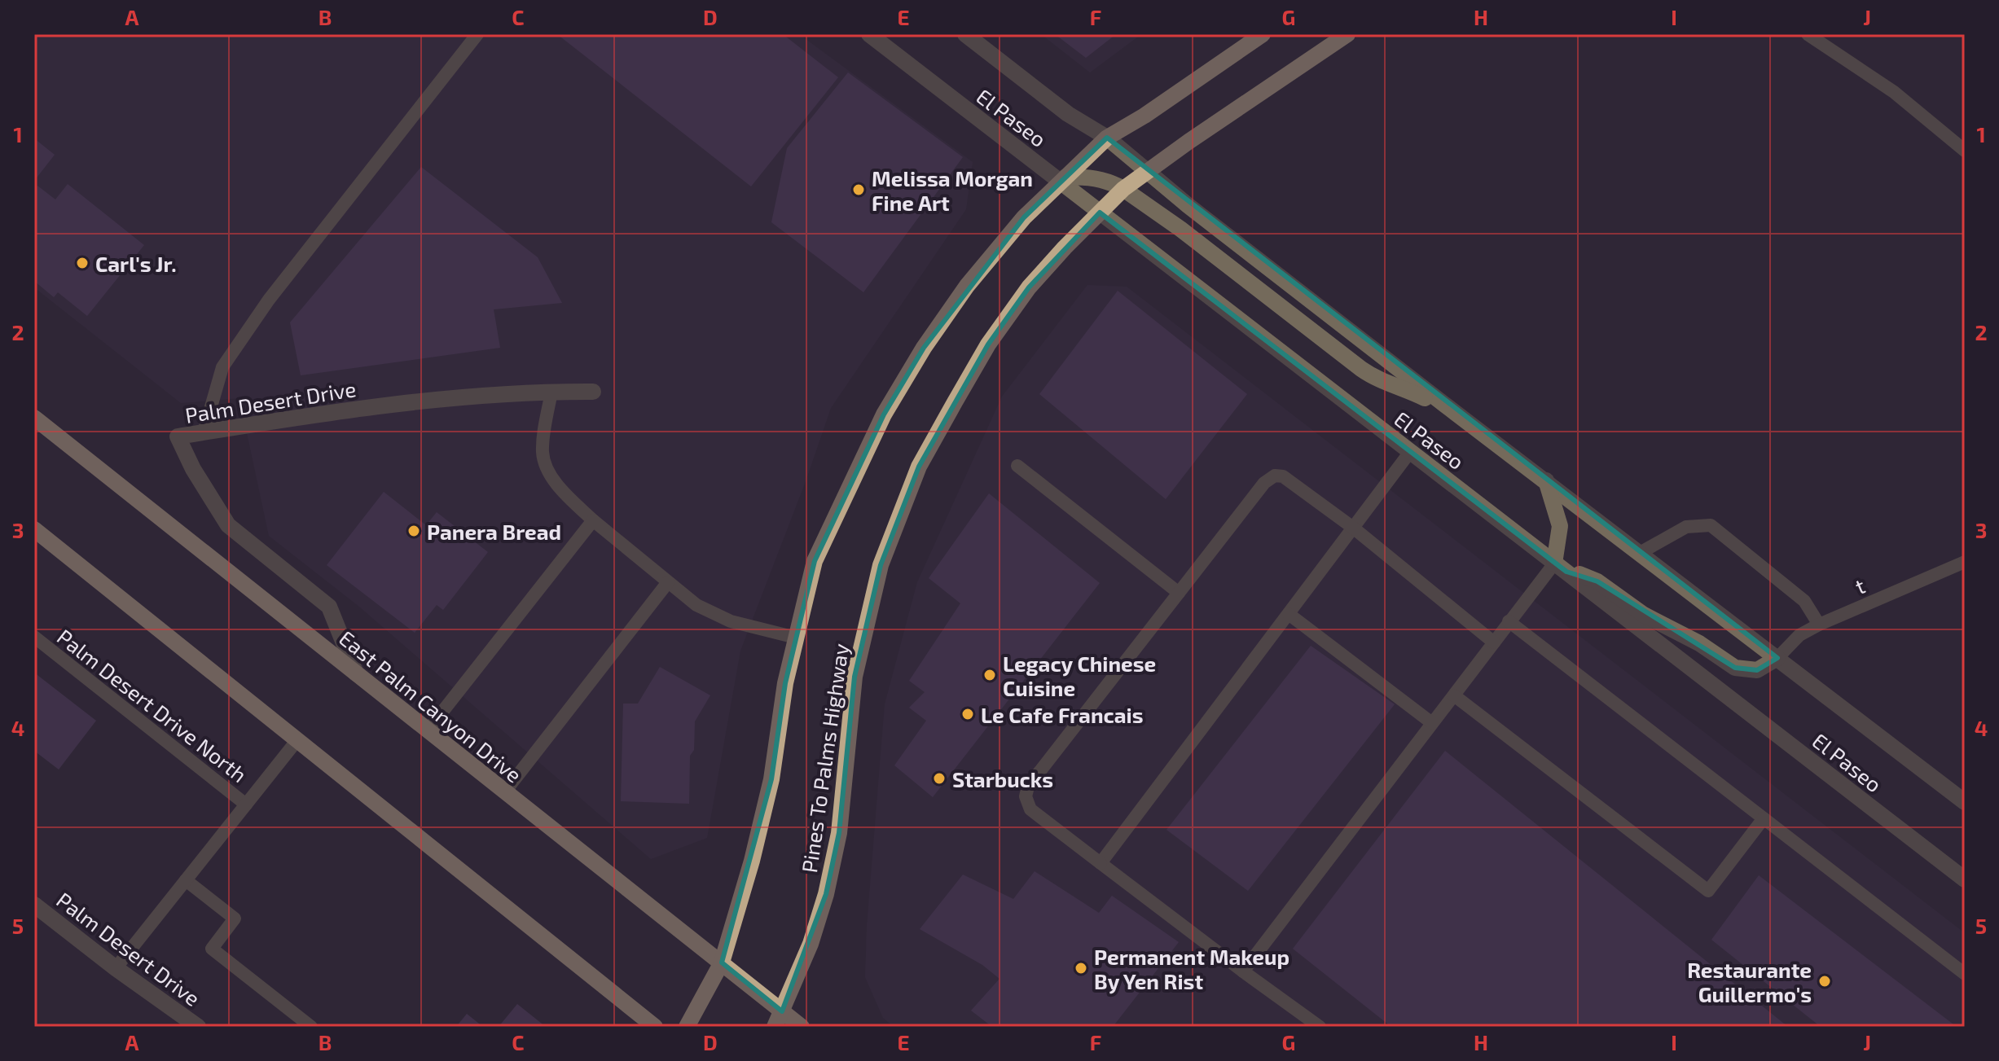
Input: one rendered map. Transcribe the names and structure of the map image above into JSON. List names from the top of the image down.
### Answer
{
  "streets": {
    "main road": ["East Palm Canyon Drive", "Pines To Palms Highway"],
    "street": ["El Paseo", "Palm Desert Drive"],
    "lane": ["t", "Palm Desert Drive North"]
  },
  "crossings": [
    ["El Paseo", "t"],
    ["El Paseo", "Pines To Palms Highway"],
    ["Palm Desert Drive", "East Palm Canyon Drive"],
    ["East Palm Canyon Drive", "Pines To Palms Highway"]
  ],
  "places": [
    "Melissa Morgan Fine Art",
    "Carl's Jr.",
    "Panera Bread",
    "Legacy Chinese Cuisine",
    "Le Cafe Francais",
    "Starbucks",
    "Permanent Makeup By Yen Rist",
    "Restaurante Guillermo's"
  ],
  "grid": {
    "columns": [
      "A",
      "B",
      "C",
      "D",
      "E",
      "F",
      "G",
      "H",
      "I",
      "J"
    ],
    "rows": [
      "1",
      "2",
      "3",
      "4",
      "5"
    ]
  }
}
